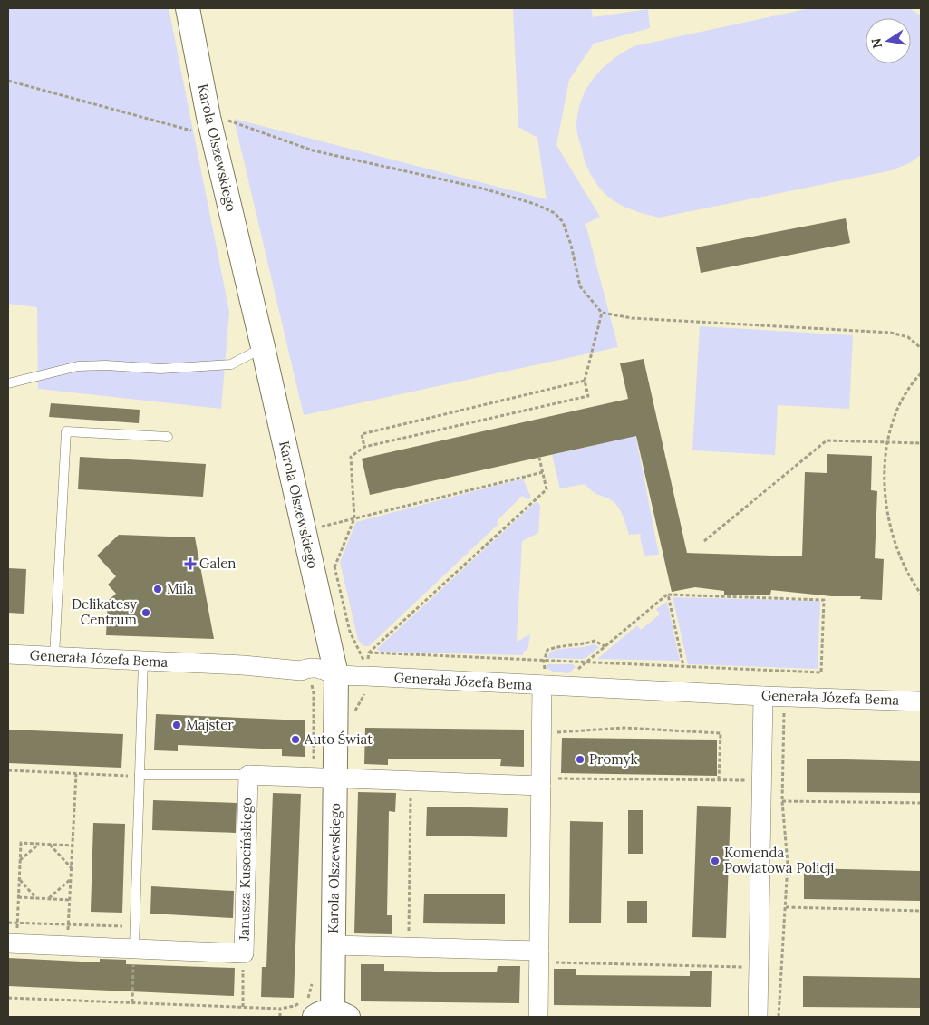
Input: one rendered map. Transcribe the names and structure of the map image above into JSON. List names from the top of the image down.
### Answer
{
  "streets": {
    "street": ["Karola Olszewskiego", "Generała Józefa Bema", "Janusza Kusocińskiego"]
  },
  "crossings": [
    ["Karola Olszewskiego", "Generała Józefa Bema"]
  ],
  "places": {
    "health": ["Galen"],
    "other": [
      "Mila",
      "Delikatesy Centrum",
      "Majster",
      "Auto Świat",
      "Promyk",
      "Komenda Powiatowa Policji"
    ]
  },
  "north": "left"
}
